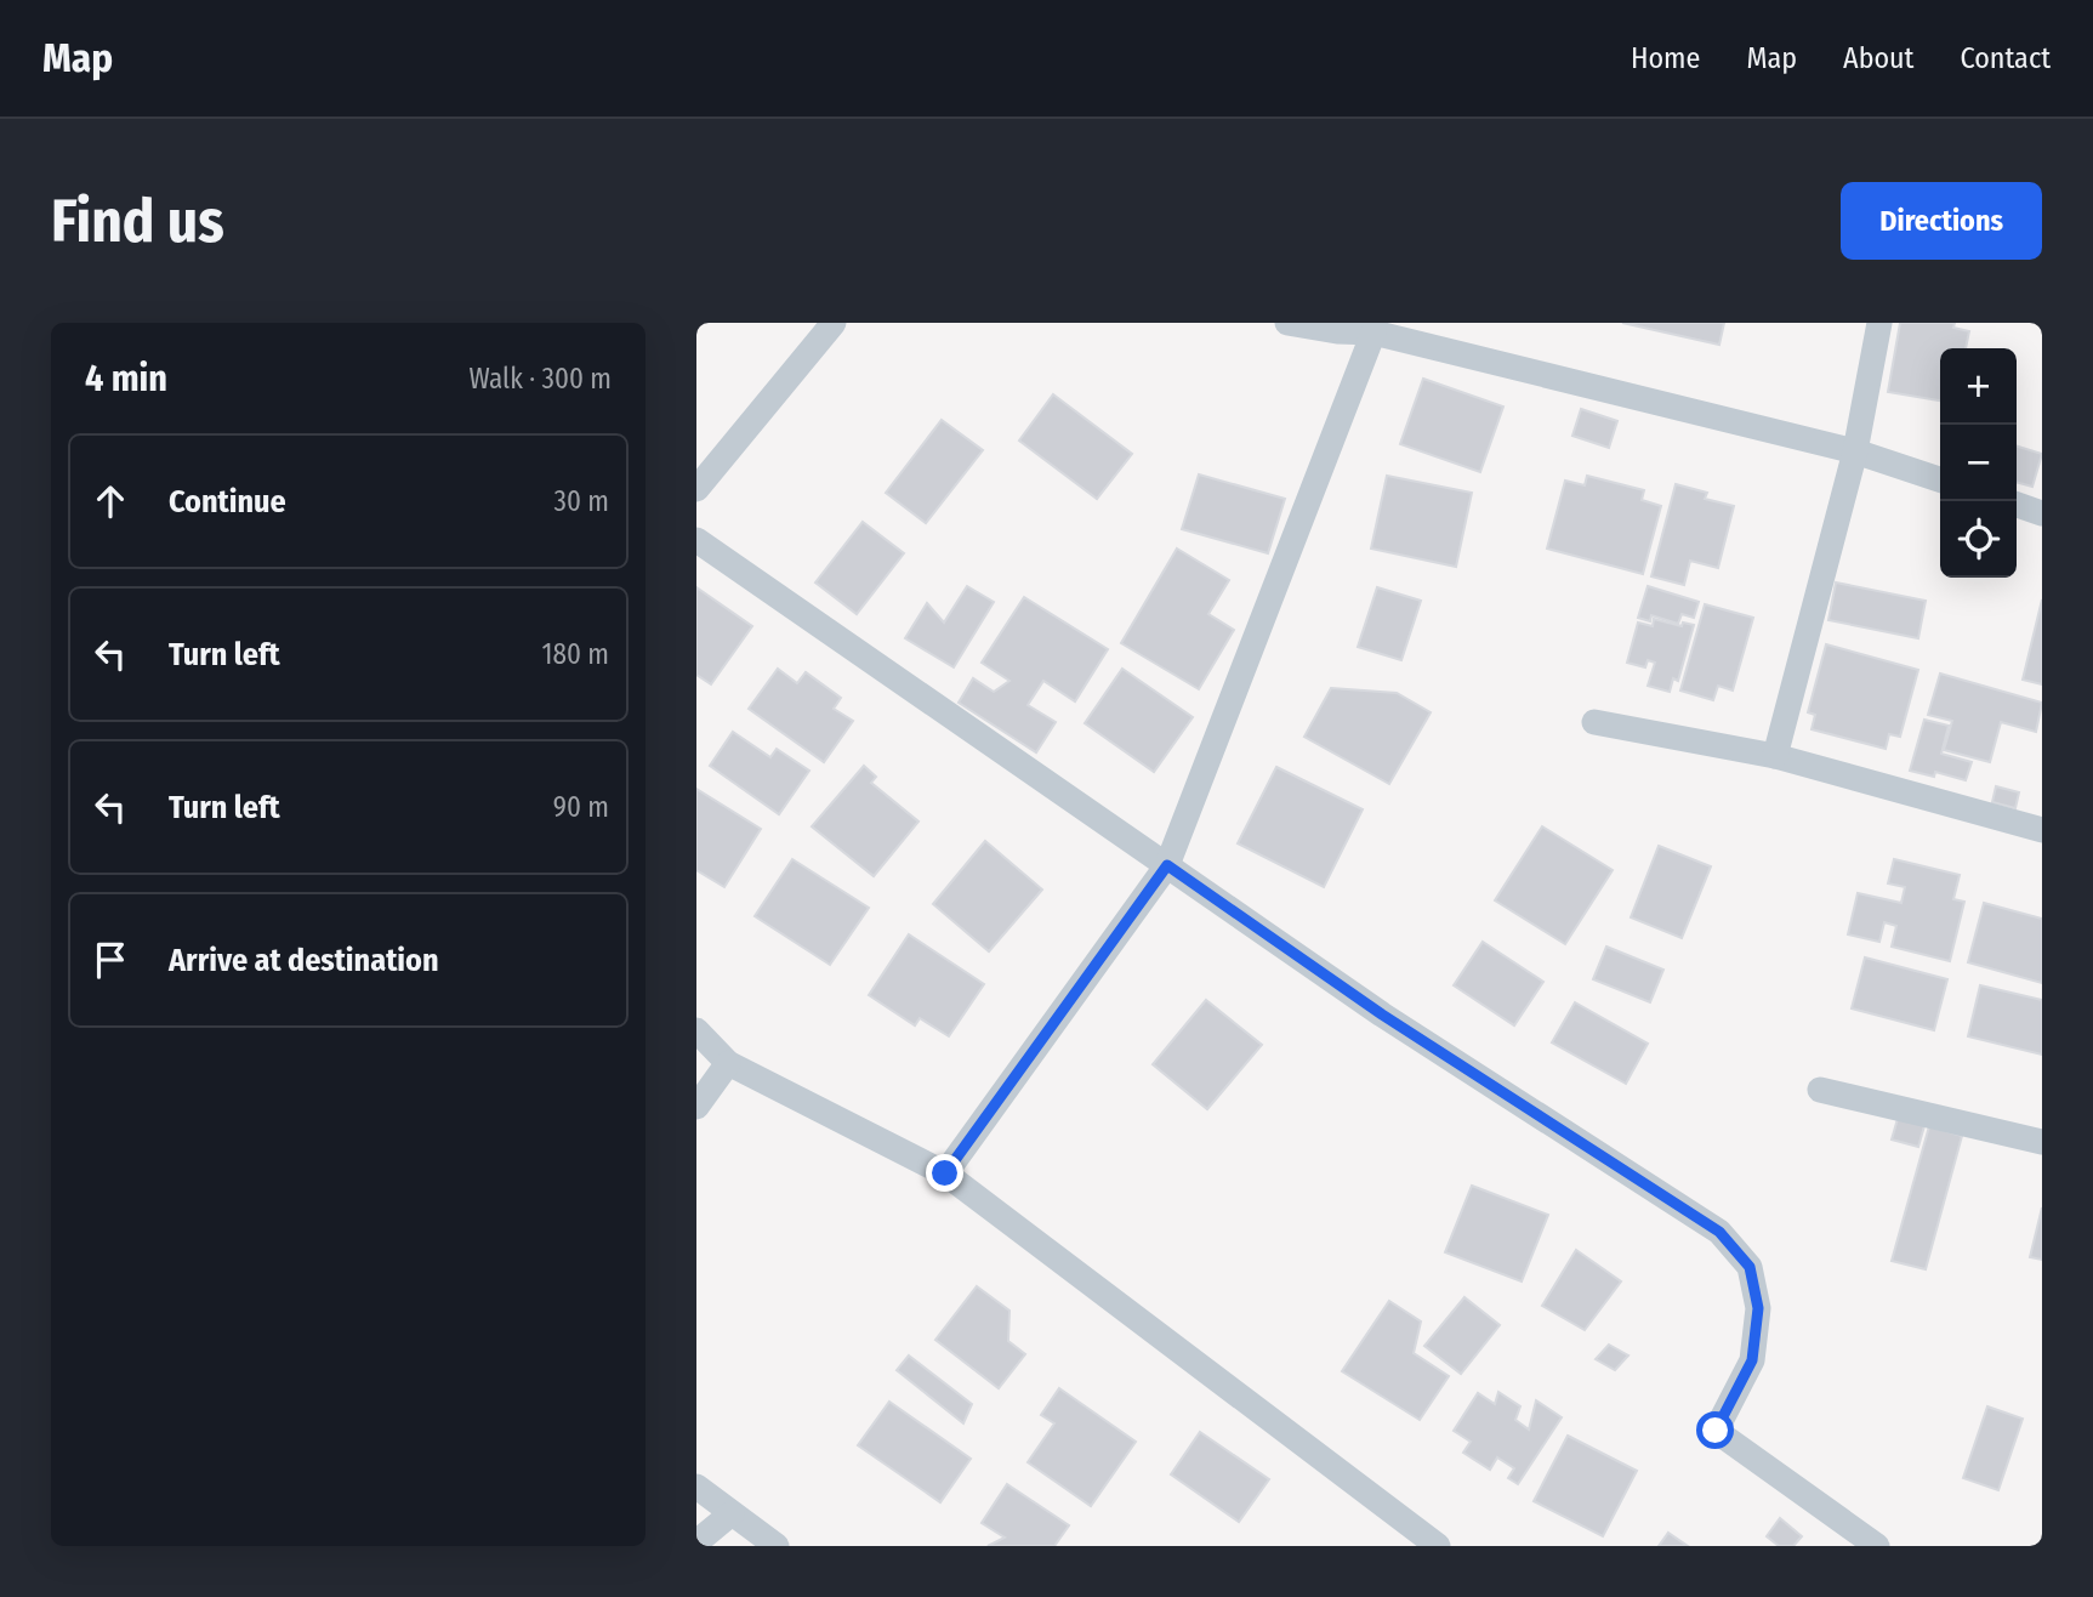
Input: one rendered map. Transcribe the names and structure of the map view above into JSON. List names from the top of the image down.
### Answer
{
  "page": {
    "header": "Map",
    "nav": [
      "Home",
      "Map",
      "About",
      "Contact"
    ],
    "buttons": "Directions",
    "title": "Find us",
    "heading": ["4 min", "Walk · 300 m"],
    "map_buttons": ["+", "−"],
    "list": [
      ["Continue", "30 m"],
      ["Turn left", "180 m"],
      ["Turn left", "90 m"],
      "Arrive at destination"
    ]
  }
}
